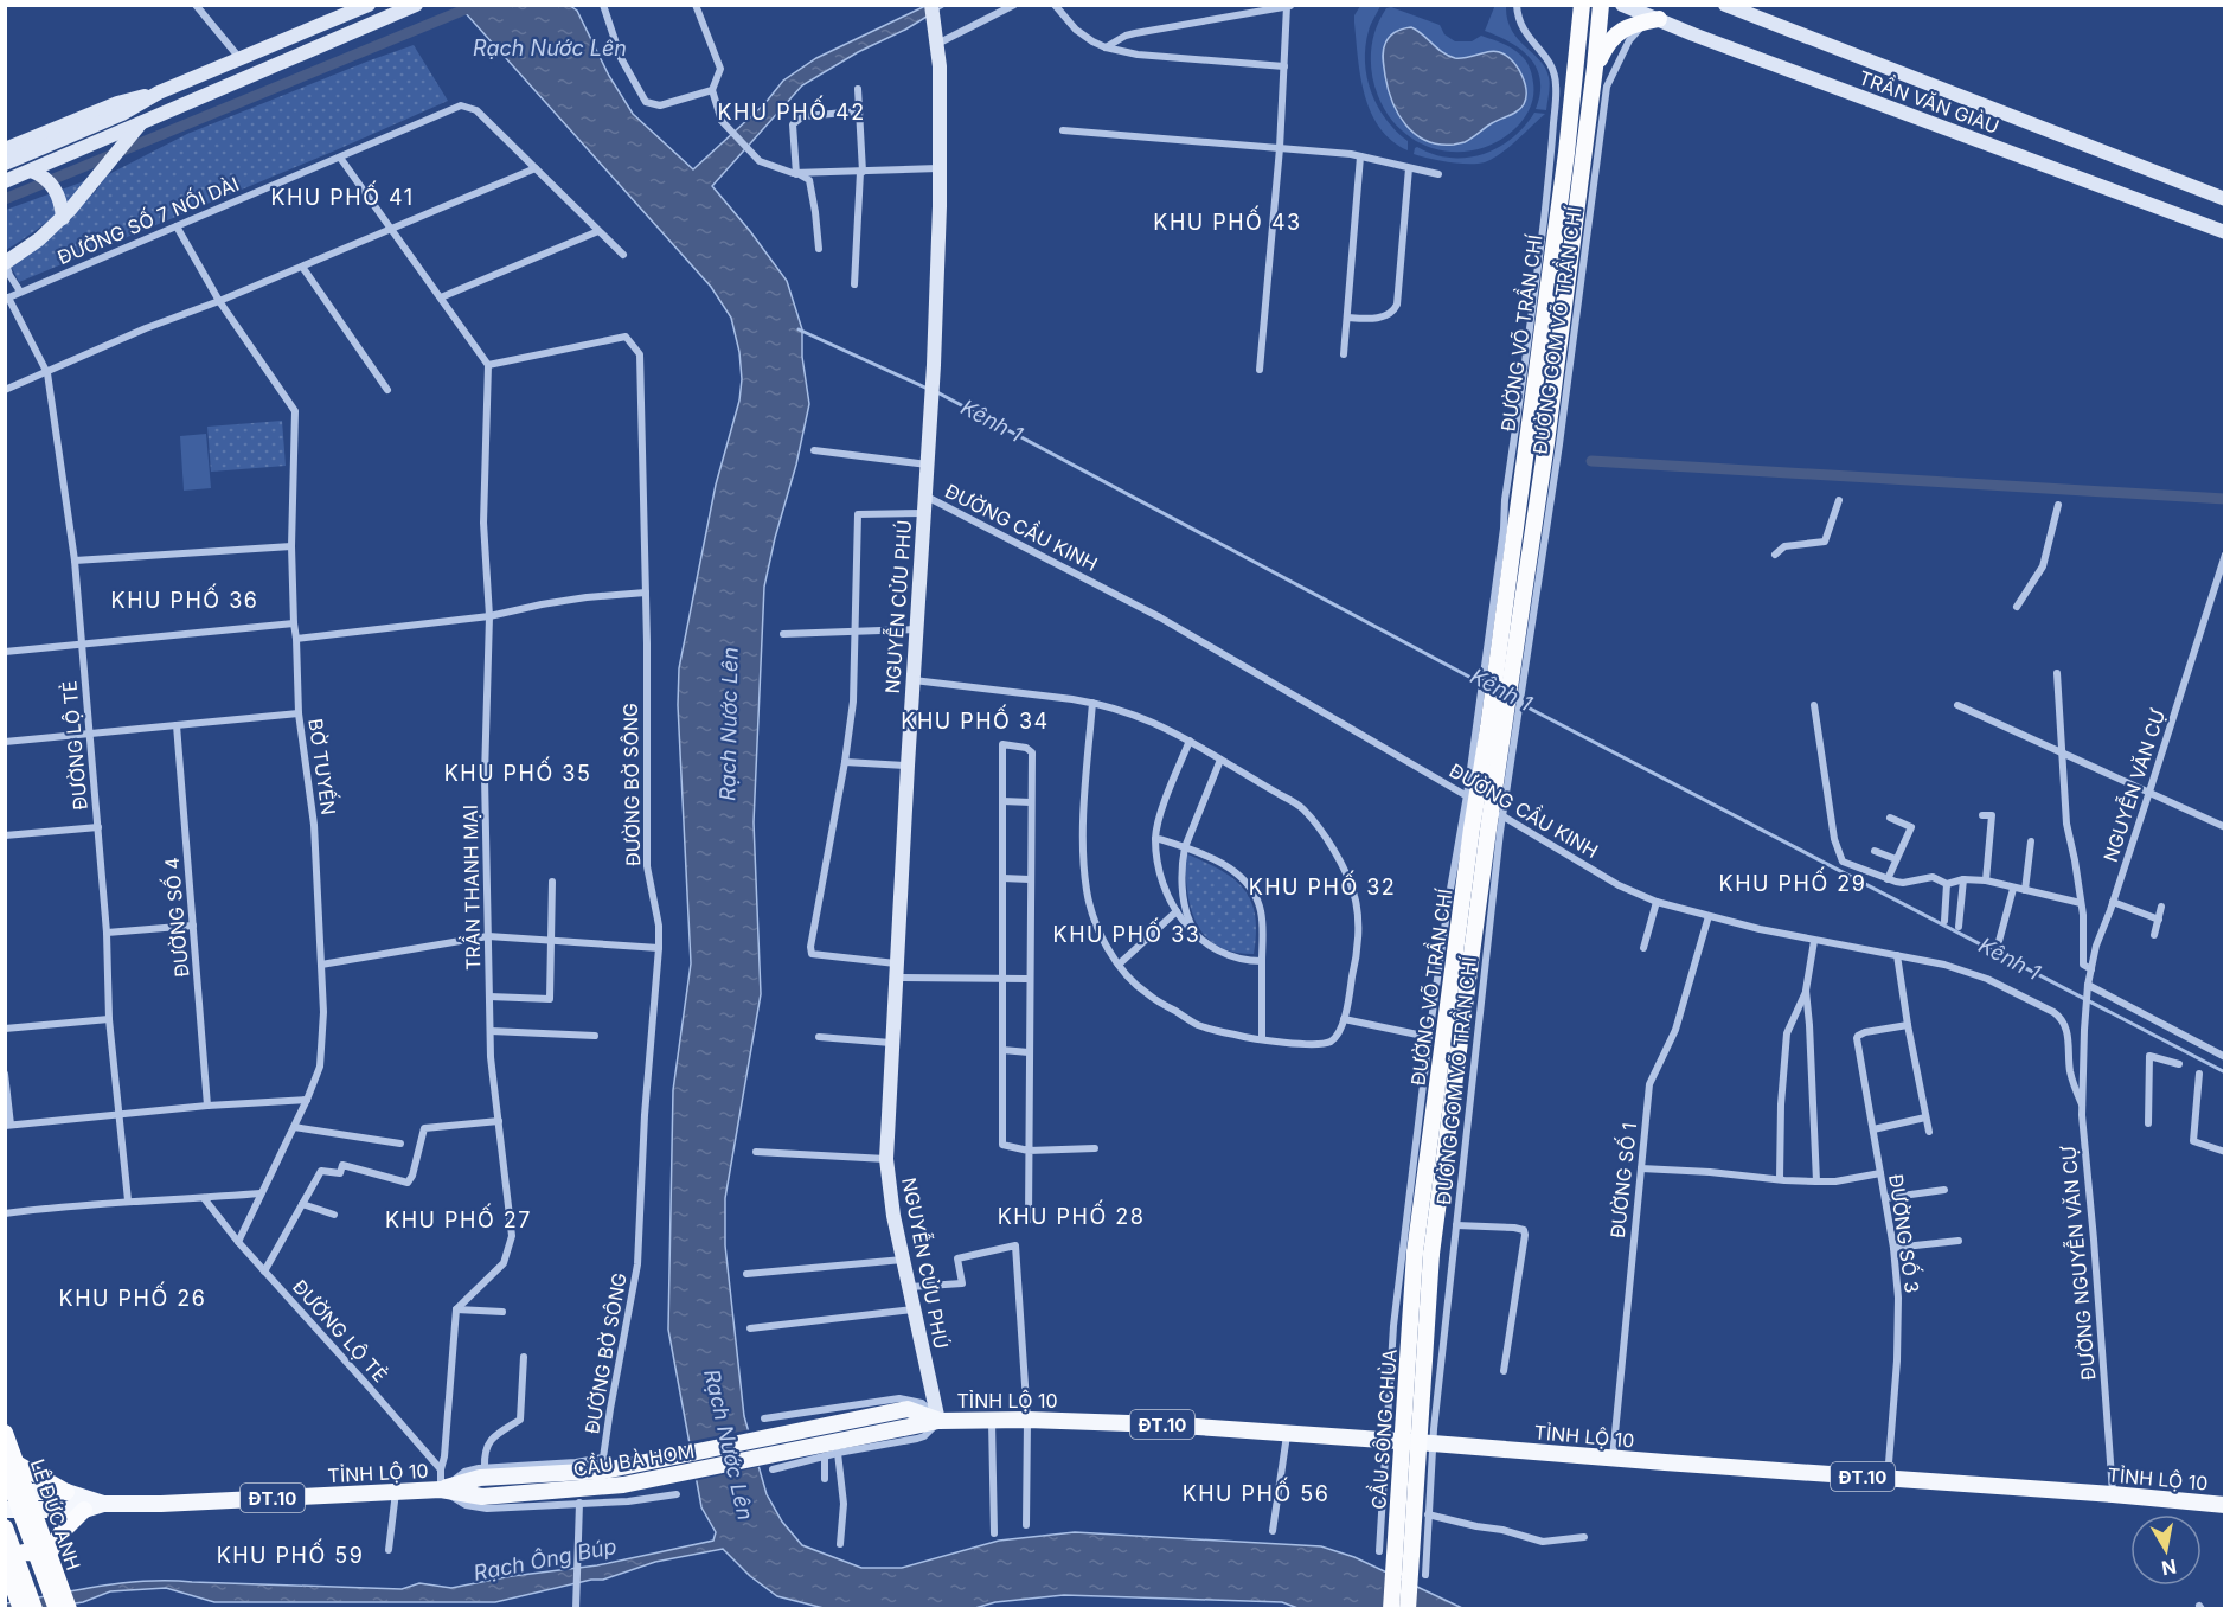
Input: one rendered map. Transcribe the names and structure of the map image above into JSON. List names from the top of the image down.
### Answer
{
  "streets": {
    "highway": ["ĐƯỜNG VÕ TRẦN CHÍ", "CẦU SÔNG CHÙA", "LÊ ĐỨC ANH"],
    "main road": [
      "TRẦN VĂN GIÀU",
      "NGUYỄN CỬU PHÚ",
      "TỈNH LỘ 10",
      "ĐT.10",
      "CẦU BÀ HOM"
    ],
    "street": [
      "ĐƯỜNG SỐ 7 NỐI DÀI",
      "ĐƯỜNG GOM VÕ TRẦN CHÍ",
      "ĐƯỜNG CẦU KINH",
      "ĐƯỜNG LỘ TẺ",
      "BỜ TUYẾN",
      "ĐƯỜNG BỜ SÔNG",
      "NGUYỄN VĂN CỰ",
      "TRẦN THANH MẠI",
      "ĐƯỜNG SỐ 4",
      "ĐƯỜNG SỐ 1",
      "ĐƯỜNG SỐ 3",
      "ĐƯỜNG NGUYỄN VĂN CỰ"
    ]
  },
  "crossings": [
    ["TRẦN VĂN GIÀU", "ĐƯỜNG GOM VÕ TRẦN CHÍ"],
    ["ĐƯỜNG SỐ 7 NỐI DÀI", "ĐƯỜNG LỘ TẺ"],
    ["ĐƯỜNG SỐ 7 NỐI DÀI", "BỜ TUYẾN"],
    ["ĐƯỜNG GOM VÕ TRẦN CHÍ", "ĐƯỜNG VÕ TRẦN CHÍ"],
    ["ĐƯỜNG GOM VÕ TRẦN CHÍ", "ĐƯỜNG CẦU KINH"],
    ["ĐƯỜNG GOM VÕ TRẦN CHÍ", "TỈNH LỘ 10"],
    ["ĐƯỜNG VÕ TRẦN CHÍ", "ĐƯỜNG CẦU KINH"],
    ["ĐƯỜNG VÕ TRẦN CHÍ", "CẦU SÔNG CHÙA"],
    ["ĐƯỜNG CẦU KINH", "NGUYỄN CỬU PHÚ"],
    ["ĐƯỜNG CẦU KINH", "ĐƯỜNG SỐ 1"],
    ["ĐƯỜNG CẦU KINH", "ĐƯỜNG NGUYỄN VĂN CỰ"],
    ["NGUYỄN CỬU PHÚ", "TỈNH LỘ 10"],
    ["ĐƯỜNG LỘ TẺ", "BỜ TUYẾN"],
    ["ĐƯỜNG BỜ SÔNG", "TRẦN THANH MẠI"],
    ["ĐƯỜNG BỜ SÔNG", "TỈNH LỘ 10"],
    ["NGUYỄN VĂN CỰ", "ĐƯỜNG NGUYỄN VĂN CỰ"],
    ["ĐƯỜNG SỐ 1", "TỈNH LỘ 10"],
    ["ĐƯỜNG SỐ 3", "TỈNH LỘ 10"],
    ["ĐƯỜNG NGUYỄN VĂN CỰ", "TỈNH LỘ 10"],
    ["TỈNH LỘ 10", "CẦU BÀ HOM"],
    ["TỈNH LỘ 10", "LÊ ĐỨC ANH"]
  ],
  "districts": [
    "KHU PHỐ 42",
    "KHU PHỐ 41",
    "KHU PHỐ 43",
    "KHU PHỐ 36",
    "KHU PHỐ 34",
    "KHU PHỐ 35",
    "KHU PHỐ 29",
    "KHU PHỐ 32",
    "KHU PHỐ 33",
    "KHU PHỐ 28",
    "KHU PHỐ 27",
    "KHU PHỐ 26",
    "KHU PHỐ 56",
    "KHU PHỐ 59"
  ],
  "water": ["Rạch Nước Lên", "Kênh 1", "Rạch Ông Búp"],
  "north": "bottom"
}
